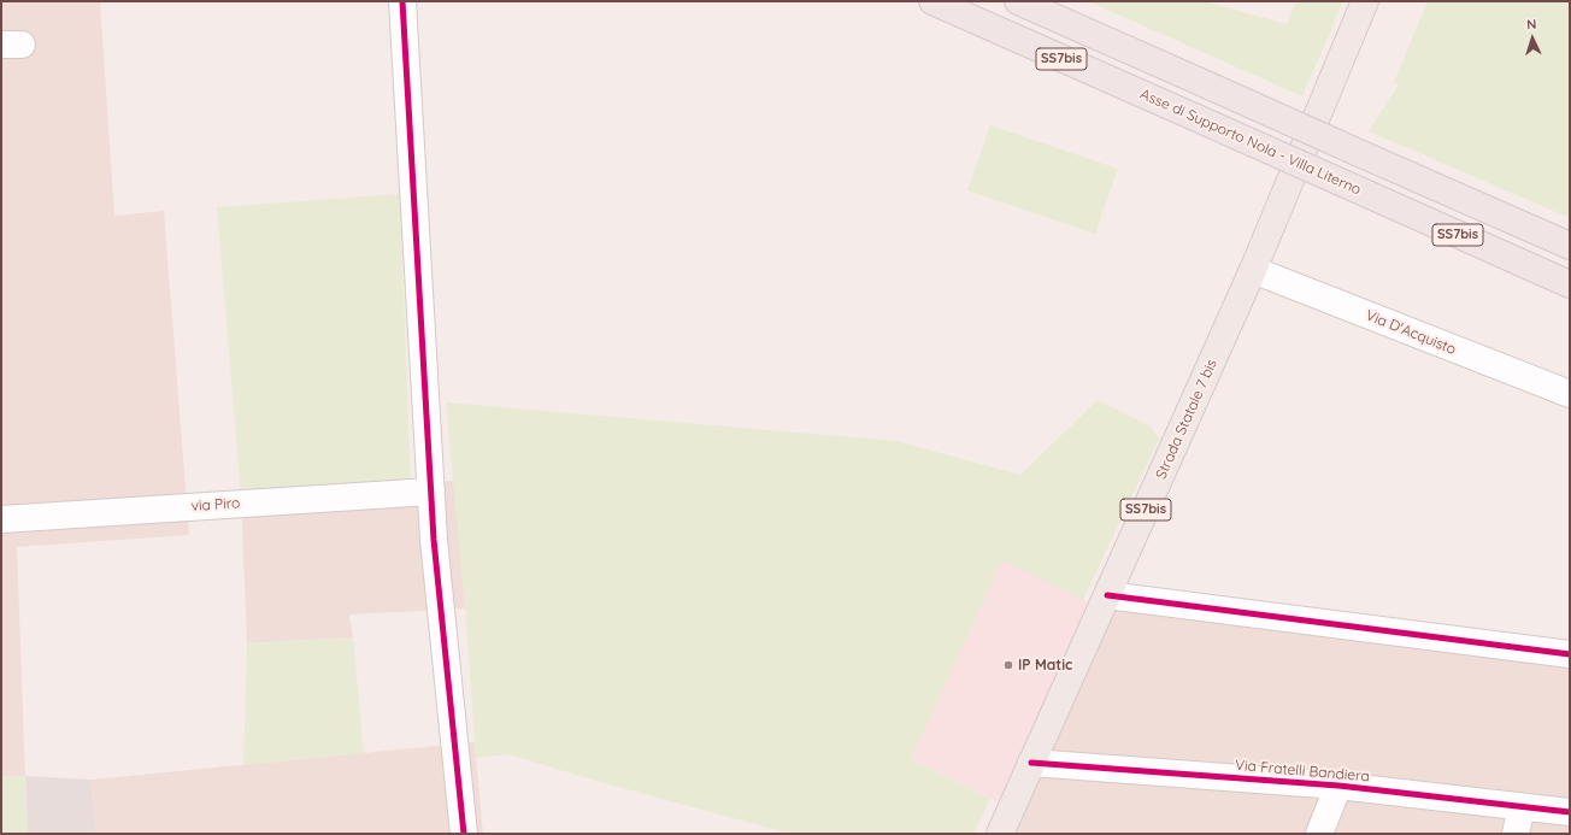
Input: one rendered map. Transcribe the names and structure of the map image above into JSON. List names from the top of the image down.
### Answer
{
  "streets": {
    "highway": ["SS7bis", "Asse di Supporto Nola - Villa Literno"],
    "main road": ["Strada Statale 7 bis"],
    "street": ["Via D'Acquisto", "via Piro", "Via Fratelli Bandiera"]
  },
  "crossings": [
    ["Via D'Acquisto", "Strada Statale 7 bis"],
    ["Strada Statale 7 bis", "Via Fratelli Bandiera"]
  ],
  "places": ["IP Matic"],
  "north": "top"
}
